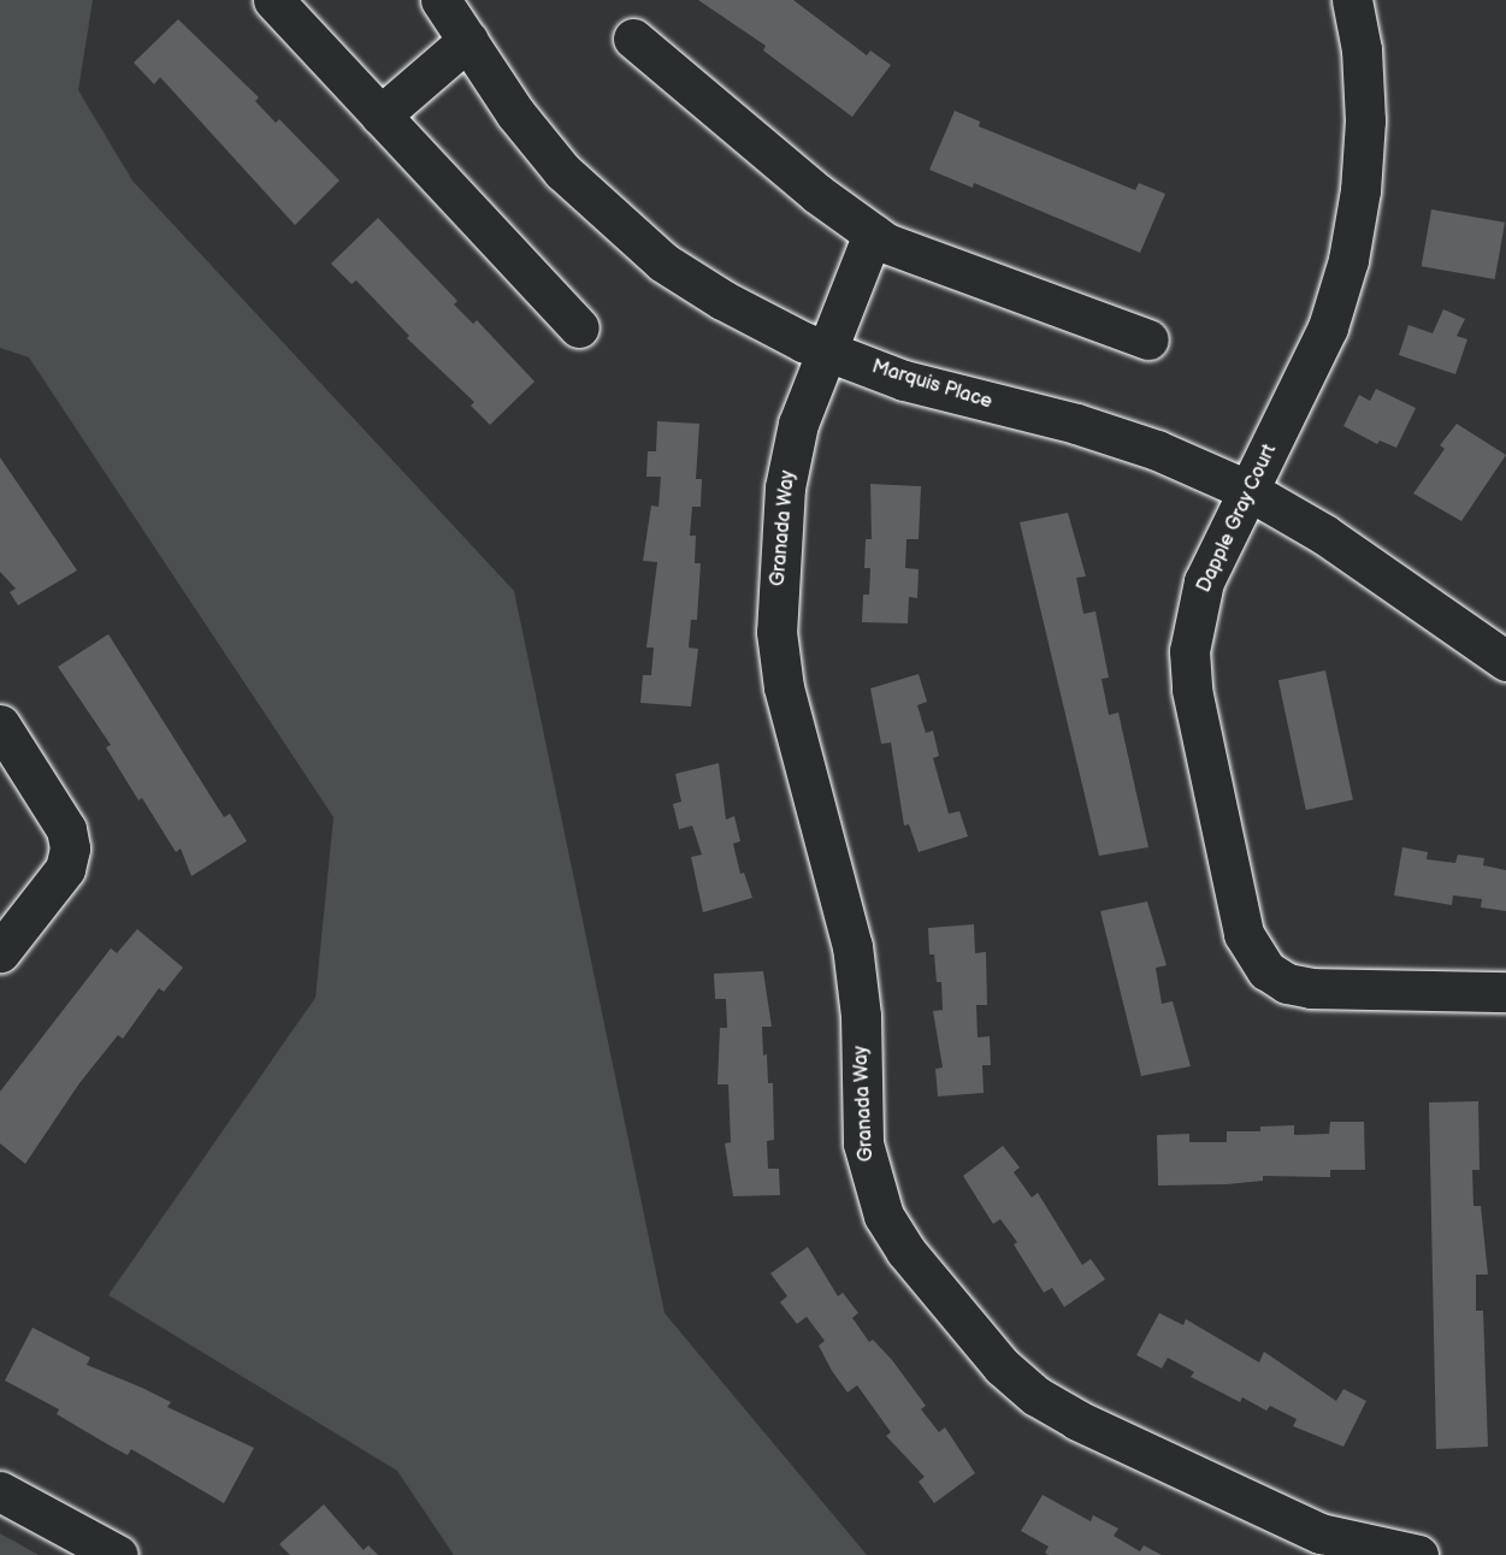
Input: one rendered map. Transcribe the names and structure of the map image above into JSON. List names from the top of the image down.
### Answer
{
  "streets": {
    "street": ["Marquis Place", "Dapple Gray Court", "Granada Way"]
  },
  "crossings": [
    ["Marquis Place", "Dapple Gray Court"],
    ["Marquis Place", "Granada Way"]
  ]
}
